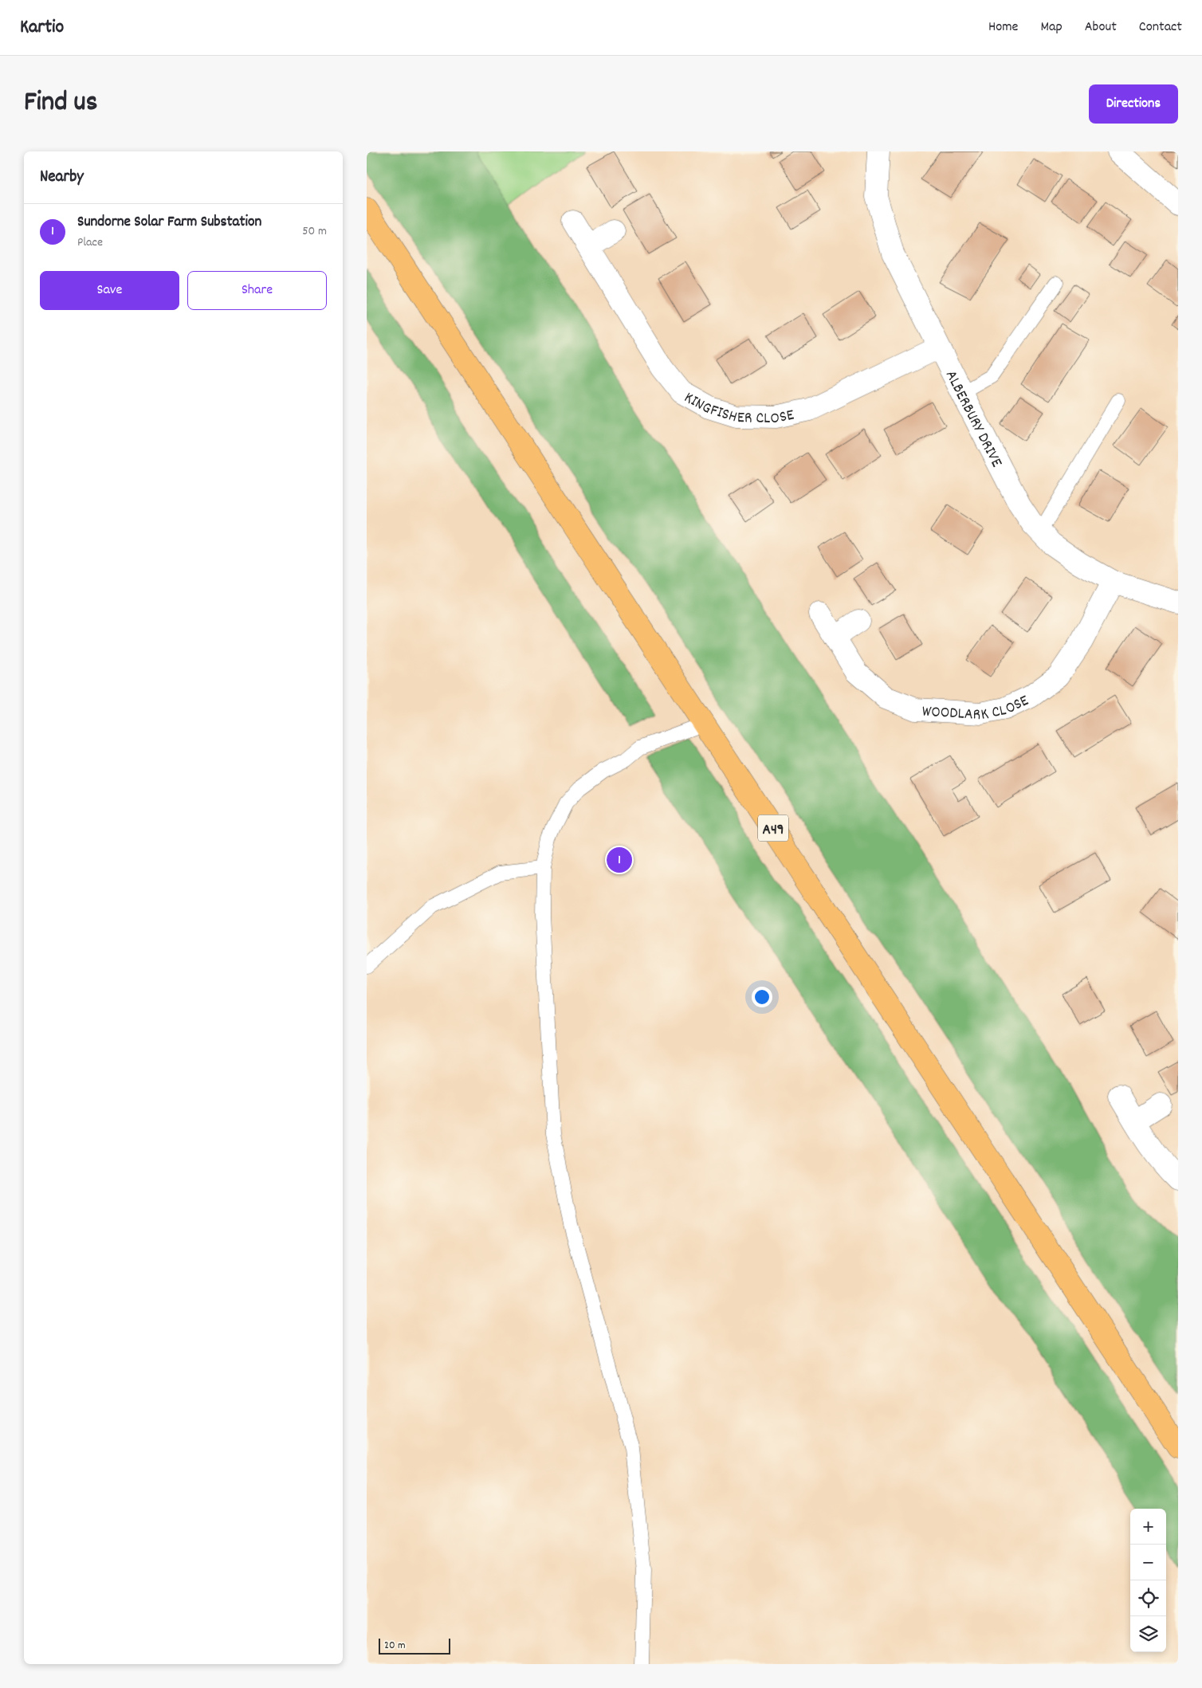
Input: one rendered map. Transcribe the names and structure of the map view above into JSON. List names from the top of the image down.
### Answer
{
  "streets": {
    "highway": ["A49"],
    "street": ["KINGFISHER CLOSE", "ALBERBURY DRIVE", "WOODLARK CLOSE"]
  },
  "crossings": [
    ["KINGFISHER CLOSE", "ALBERBURY DRIVE"],
    ["ALBERBURY DRIVE", "WOODLARK CLOSE"]
  ],
  "scale_bar": "20 m",
  "page": {
    "header": "Kartio",
    "nav": [
      "Home",
      "Map",
      "About",
      "Contact"
    ],
    "title": "Find us",
    "buttons": [
      "Directions",
      ["Save", "Share"]
    ],
    "heading": "Nearby",
    "list": [
      {
        "mark": "1",
        "name": "Sundorne Solar Farm Substation",
        "note": "Place",
        "value": "50 m"
      }
    ],
    "pins": "1",
    "map_buttons": ["+", "−"],
    "scale": "20 m"
  }
}
